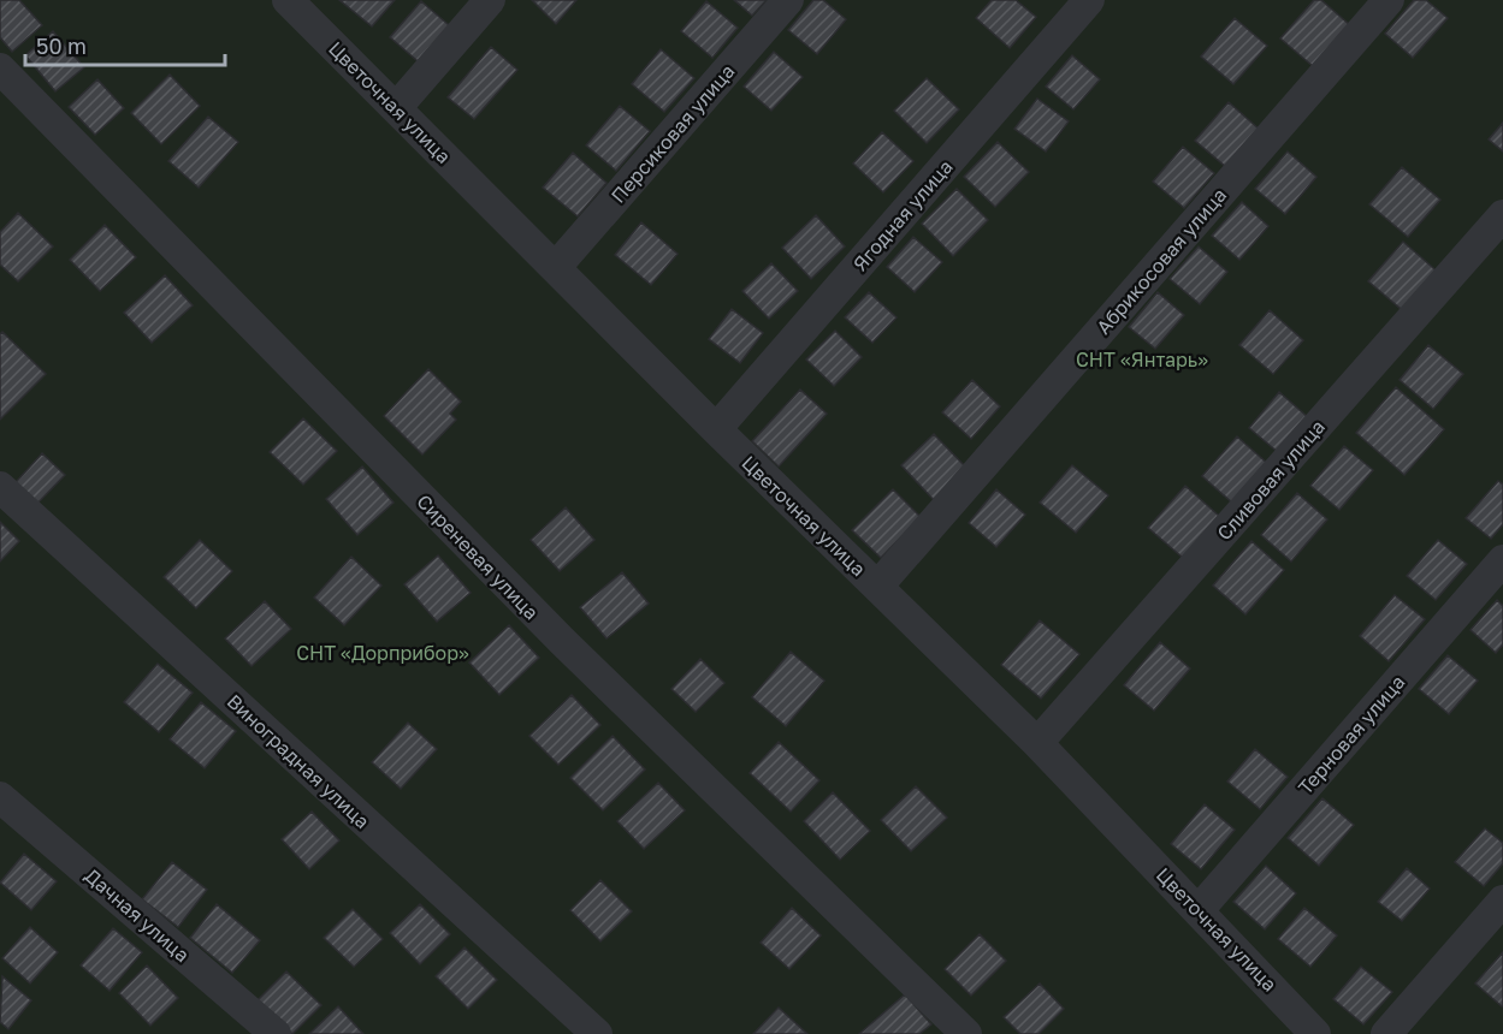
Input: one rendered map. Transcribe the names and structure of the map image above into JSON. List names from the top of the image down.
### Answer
{
  "streets": {
    "street": [
      "Цветочная улица",
      "Персиковая улица",
      "Ягодная улица",
      "Абрикосовая улица",
      "Сливовая улица",
      "Сиреневая улица",
      "Терновая улица",
      "Виноградная улица",
      "Дачная улица"
    ]
  },
  "crossings": [
    ["Цветочная улица", "Персиковая улица"],
    ["Цветочная улица", "Ягодная улица"],
    ["Цветочная улица", "Абрикосовая улица"],
    ["Цветочная улица", "Сливовая улица"],
    ["Цветочная улица", "Терновая улица"]
  ],
  "parks": ["СНТ «Янтарь»", "СНТ «Дорприбор»"],
  "scale_bar": "50 m"
}
